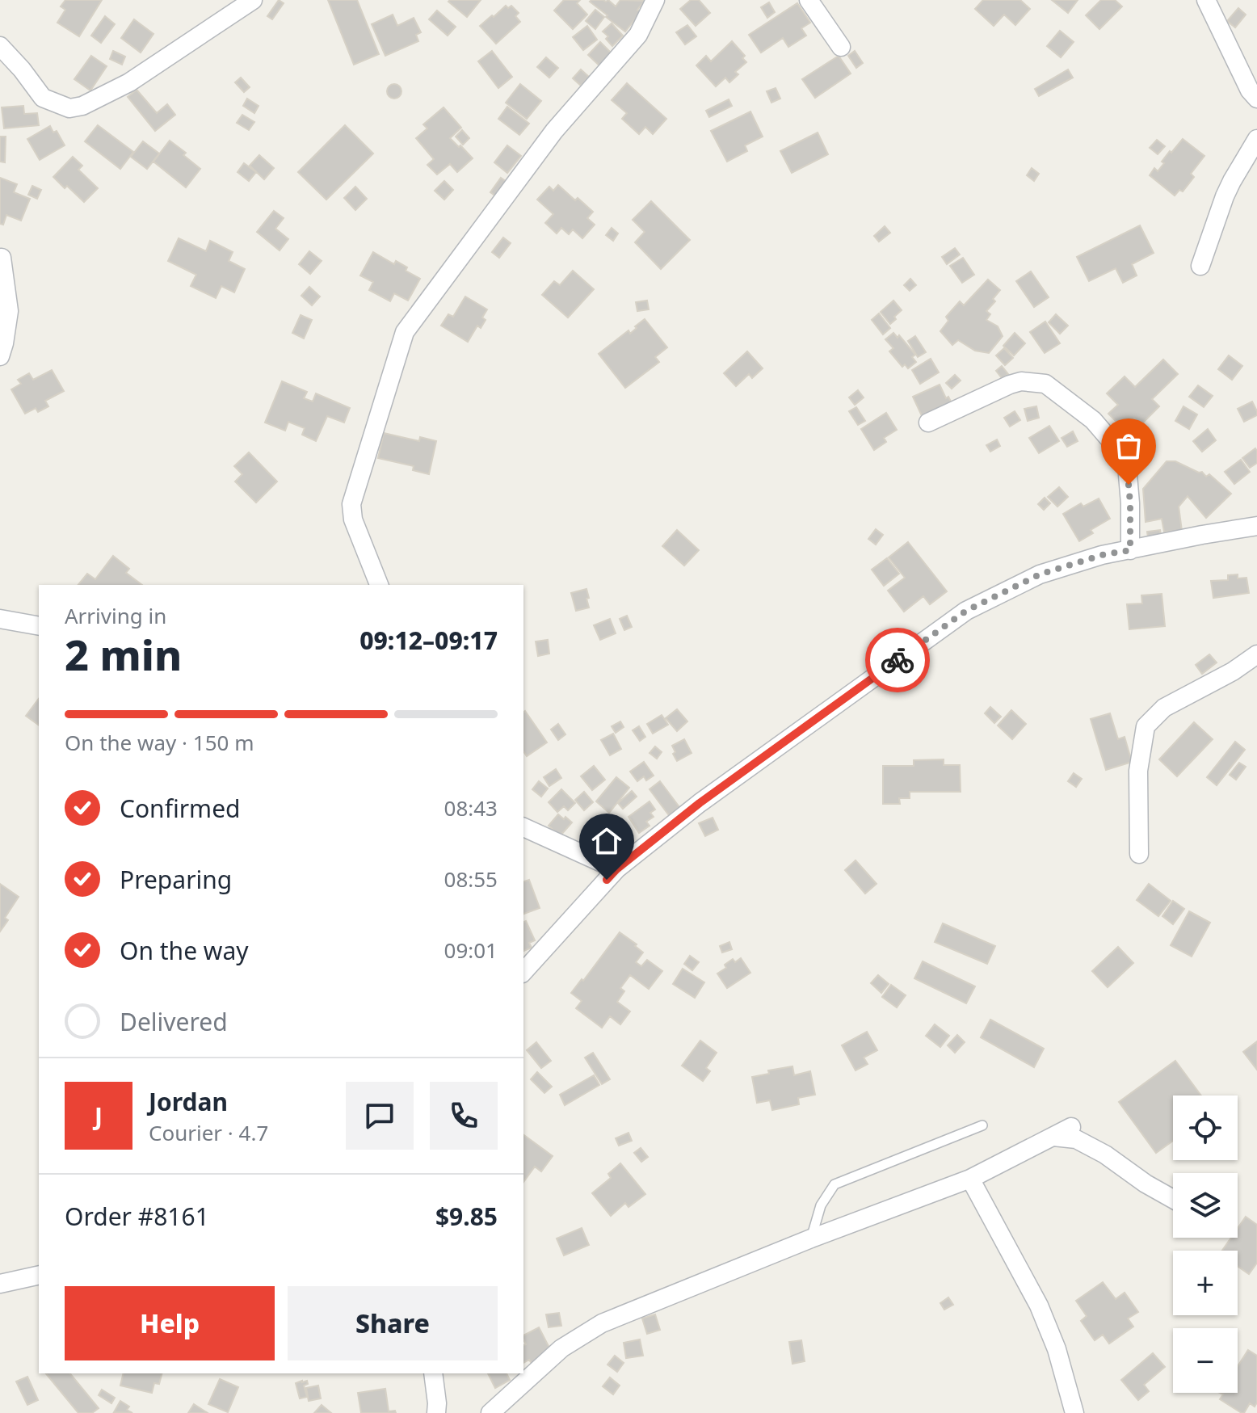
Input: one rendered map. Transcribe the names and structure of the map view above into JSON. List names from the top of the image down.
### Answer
{
  "page": {
    "heading": ["2 min", "Arriving in", "09:12–09:17"],
    "panel": [
      "Jordan",
      "Courier · 4.7",
      "Order #8161",
      "$9.85"
    ],
    "bar": "On the way · 150 m",
    "list": [
      ["Confirmed", "08:43"],
      ["Preparing", "08:55"],
      ["On the way", "09:01"],
      "Delivered"
    ],
    "round": "J",
    "map_buttons": ["+", "−"],
    "buttons": ["Help", "Share"]
  }
}
